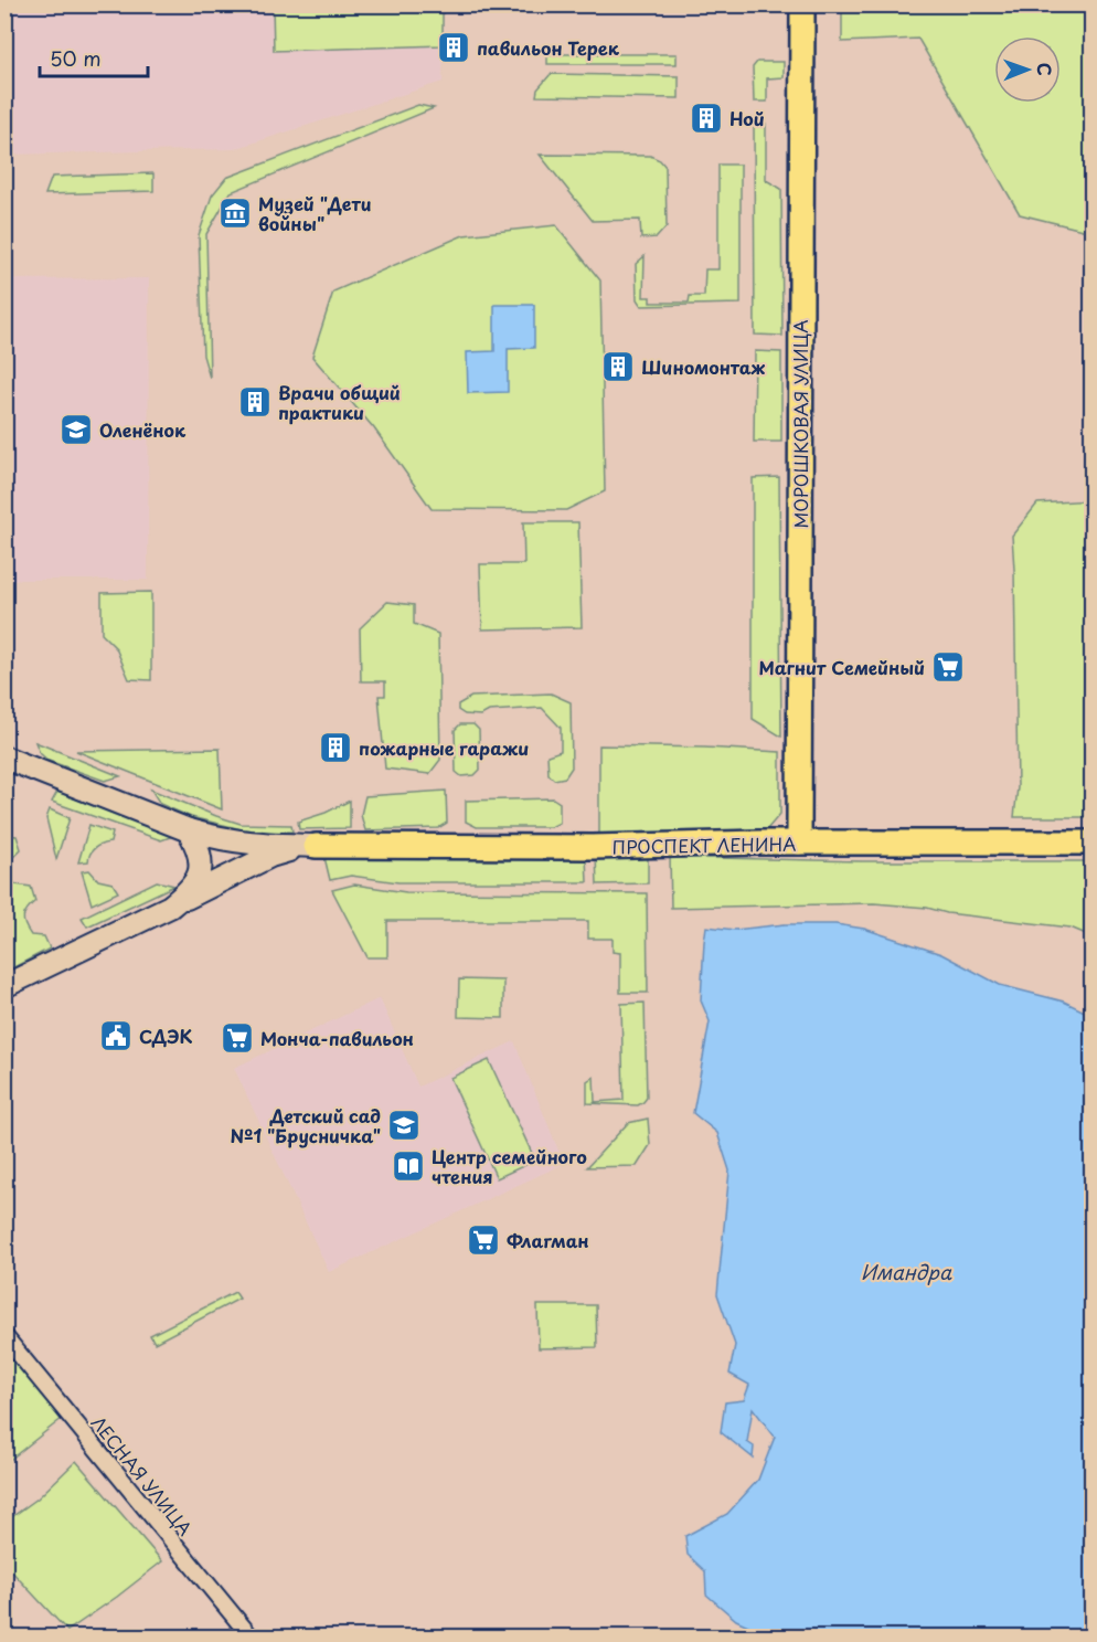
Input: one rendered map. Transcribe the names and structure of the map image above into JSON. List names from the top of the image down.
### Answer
{
  "streets": {
    "main road": ["МОРОШКОВАЯ УЛИЦА", "ПРОСПЕКТ ЛЕНИНА"],
    "street": ["ЛЕСНАЯ УЛИЦА"]
  },
  "crossings": [
    ["МОРОШКОВАЯ УЛИЦА", "ПРОСПЕКТ ЛЕНИНА"]
  ],
  "water": ["Имандра"],
  "places": {
    "building": [
      "павильон Терек",
      "Ной",
      "Шиномонтаж",
      "Врачи общий практики",
      "пожарные гаражи"
    ],
    "museum": ["Музей \"Дети войны\""],
    "school or university": ["Оленёнок", "Детский сад №1 \"Брусничка\""],
    "supermarket": ["Магнит Семейный", "Монча-павильон", "Флагман"],
    "public building": ["СДЭК"],
    "library": ["Центр семейного чтения"]
  },
  "scale_bar": "50 m",
  "north": "right"
}
